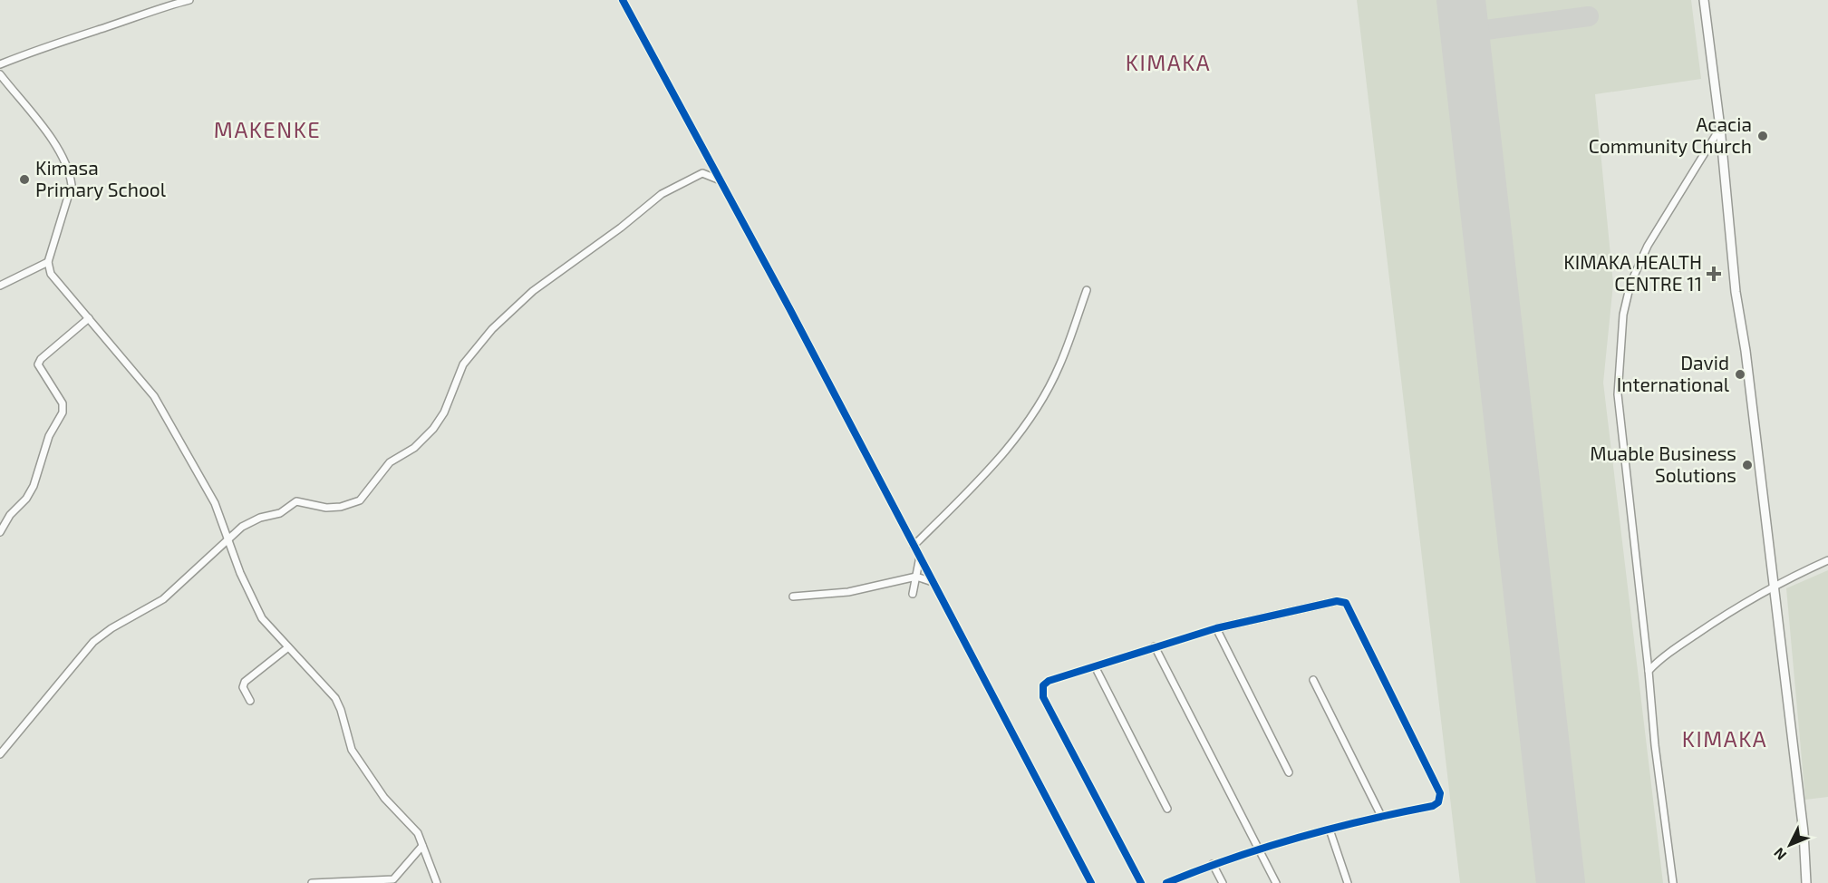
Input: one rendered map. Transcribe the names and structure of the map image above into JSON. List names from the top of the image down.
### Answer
{
  "districts": ["KIMAKA", "MAKENKE", "KIMAKA"],
  "places": {
    "other": [
      "Acacia Community Church",
      "Kimasa Primary School",
      "David International",
      "Muable Business Solutions"
    ],
    "health": ["KIMAKA HEALTH CENTRE 11"]
  },
  "north": "bottom left"
}
